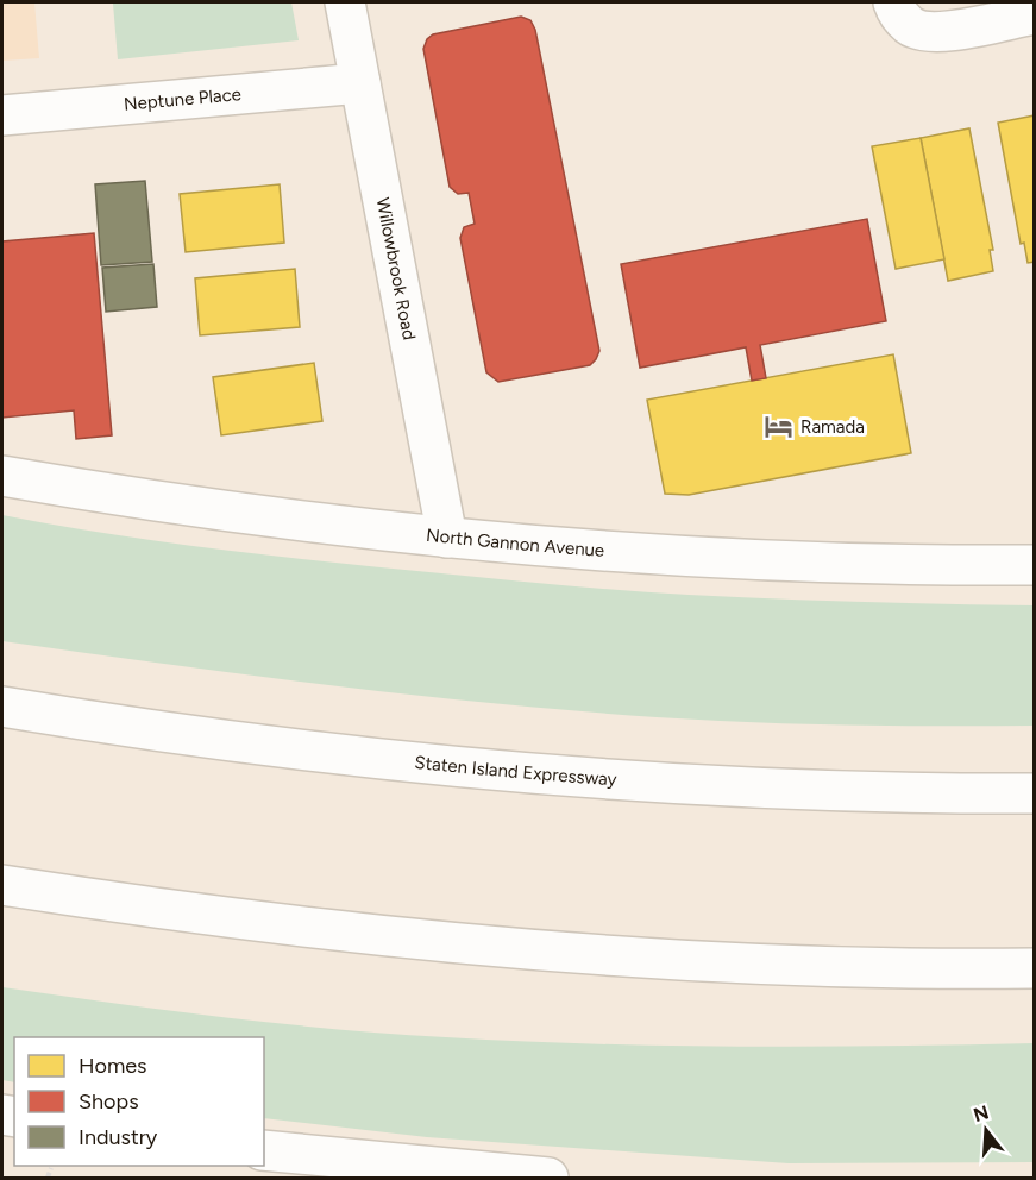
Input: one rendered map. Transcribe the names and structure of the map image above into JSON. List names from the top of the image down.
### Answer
{
  "streets": {
    "main road": [
      "Neptune Place",
      "Willowbrook Road",
      "North Gannon Avenue",
      "Staten Island Expressway"
    ]
  },
  "crossings": [
    ["Neptune Place", "Willowbrook Road"],
    ["Willowbrook Road", "North Gannon Avenue"]
  ],
  "places": {
    "hotel": ["Ramada"]
  },
  "legend": ["Homes", "Shops", "Industry"],
  "north": "top"
}
